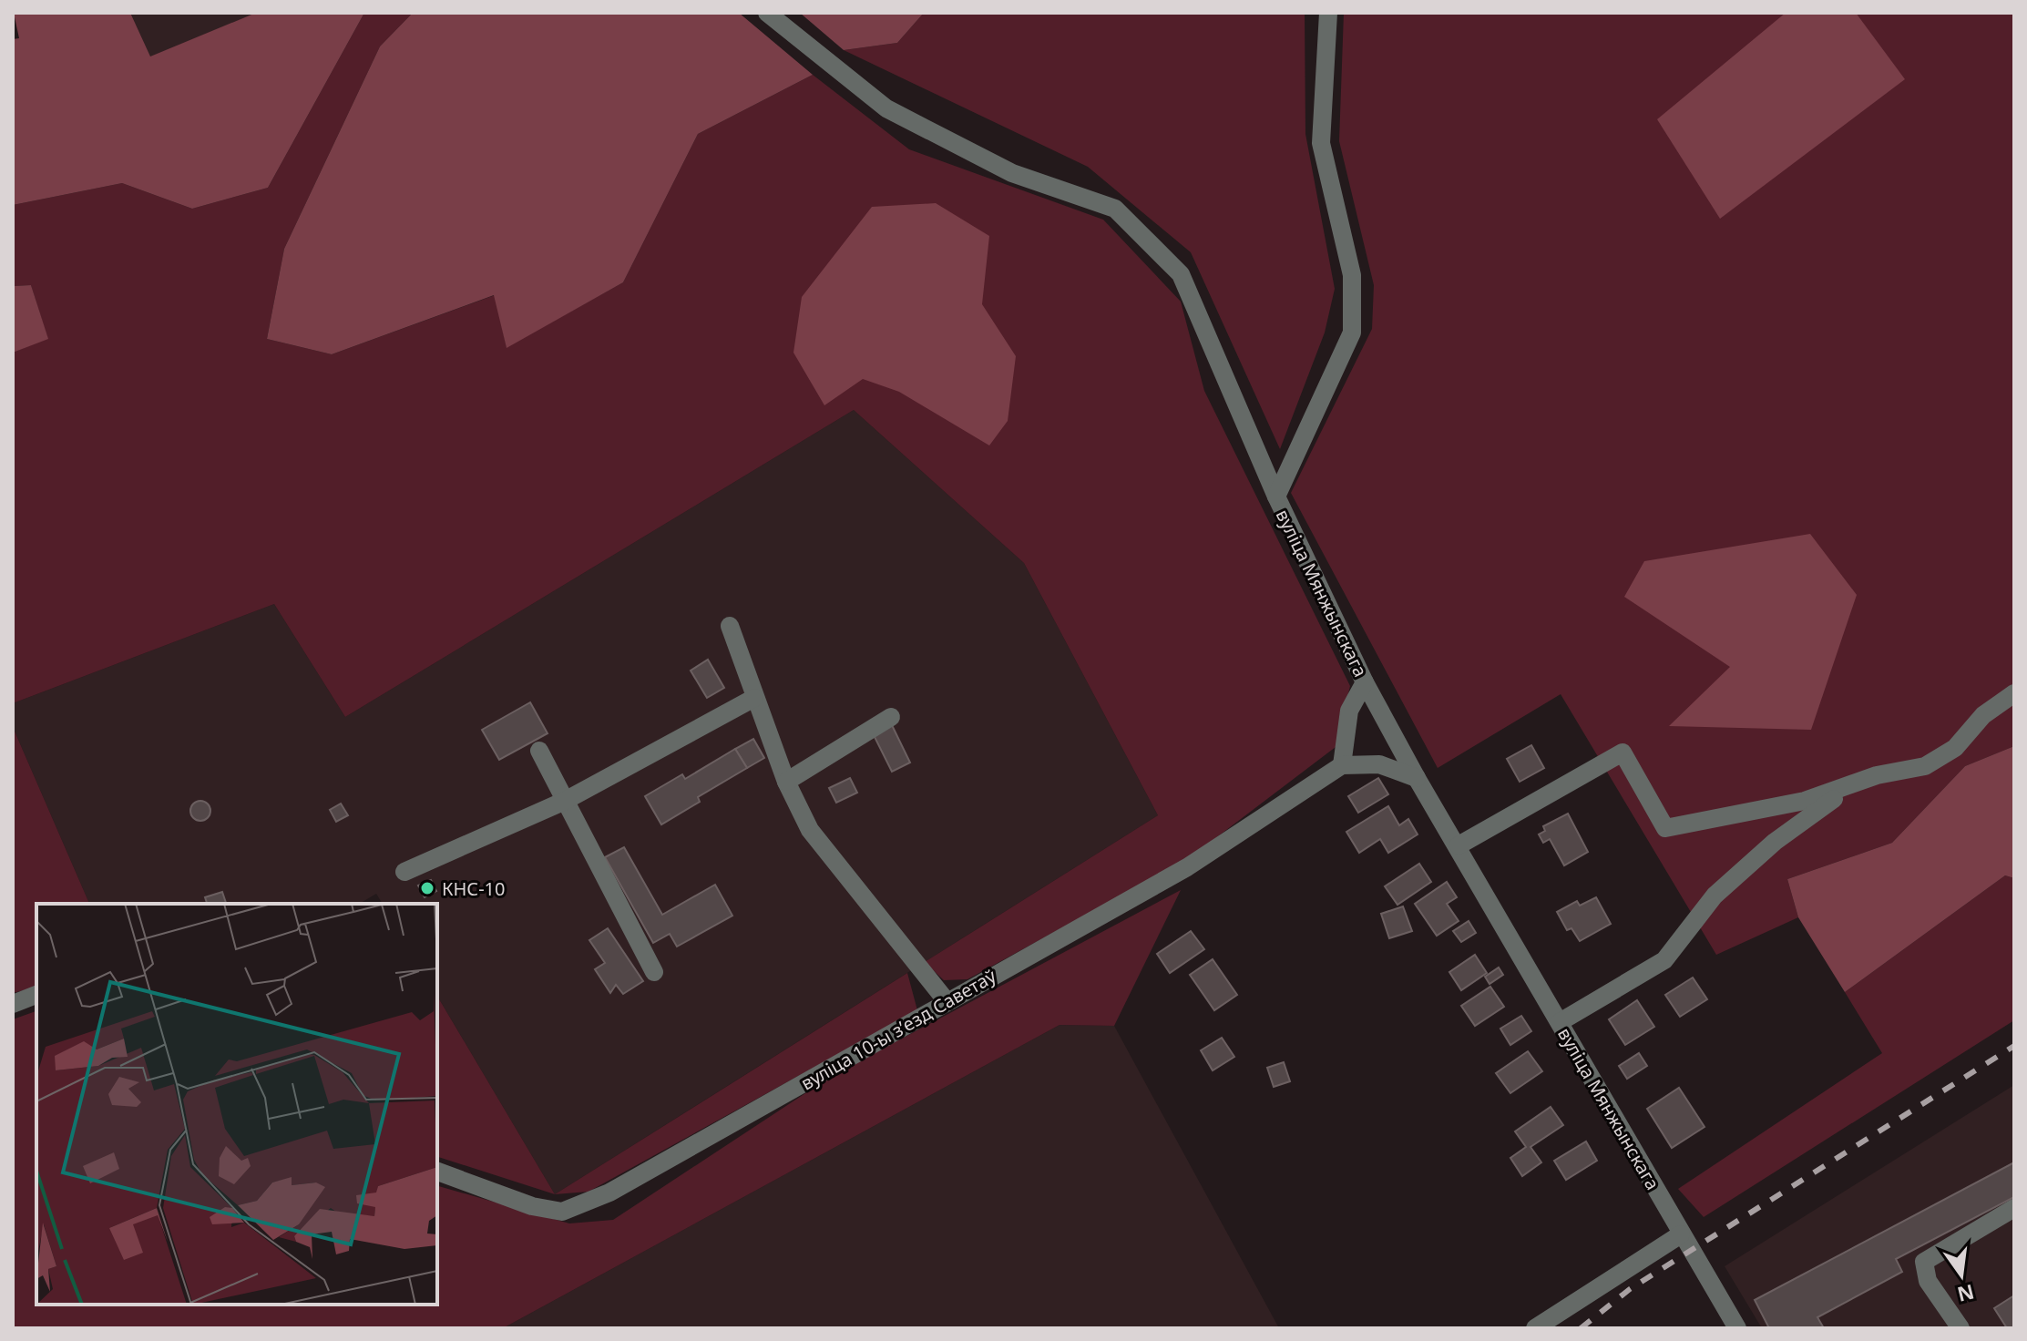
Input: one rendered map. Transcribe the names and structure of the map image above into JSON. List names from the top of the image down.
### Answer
{
  "streets": {
    "street": ["вуліца Мянжынскага", "вуліца 10-ы зʼезд Саветаў"]
  },
  "places": ["КНС-10"],
  "north": "bottom"
}
